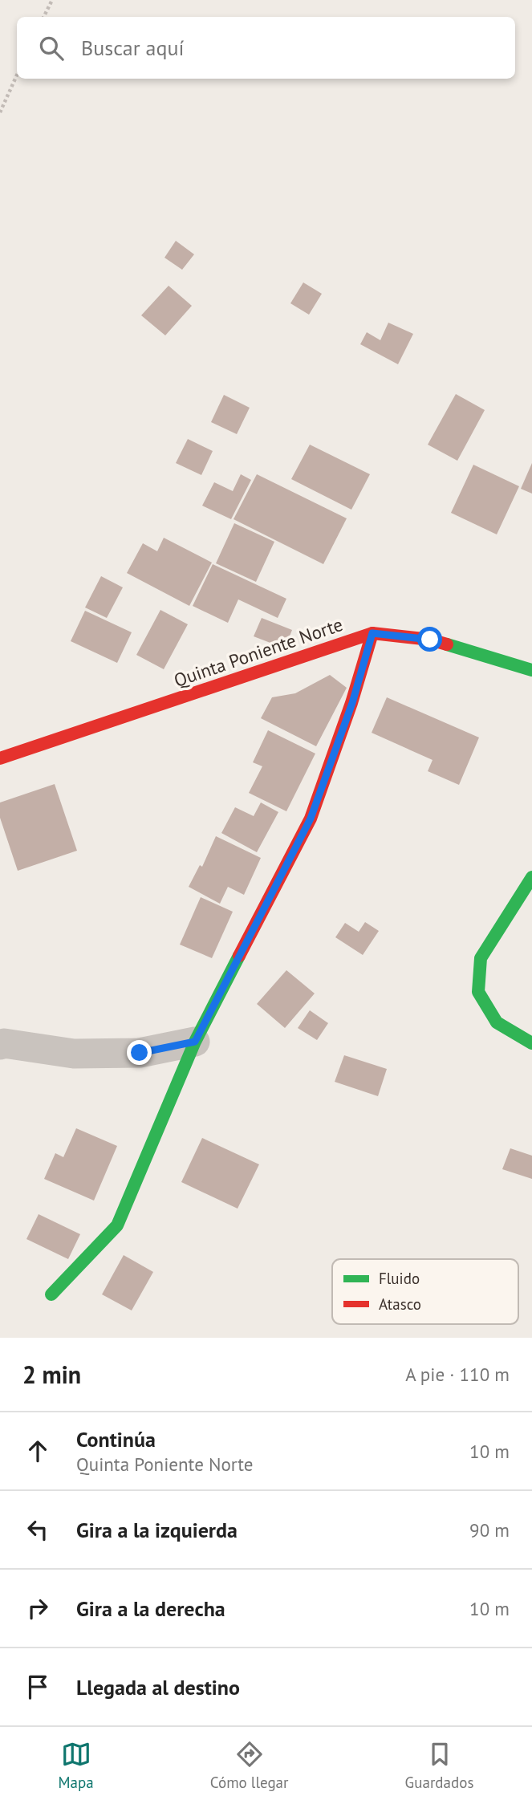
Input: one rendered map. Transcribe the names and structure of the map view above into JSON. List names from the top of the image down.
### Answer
{
  "streets": {
    "street": ["Quinta Poniente Norte"]
  },
  "legend": ["Fluido", "Atasco"],
  "page": {
    "search": "Buscar aquí",
    "heading": ["2 min", "A pie · 110 m"],
    "list": [
      ["Continúa", "Quinta Poniente Norte", "10 m"],
      ["Gira a la izquierda", "90 m"],
      ["Gira a la derecha", "10 m"],
      "Llegada al destino"
    ],
    "nav": ["Mapa", "Cómo llegar", "Guardados"]
  }
}
